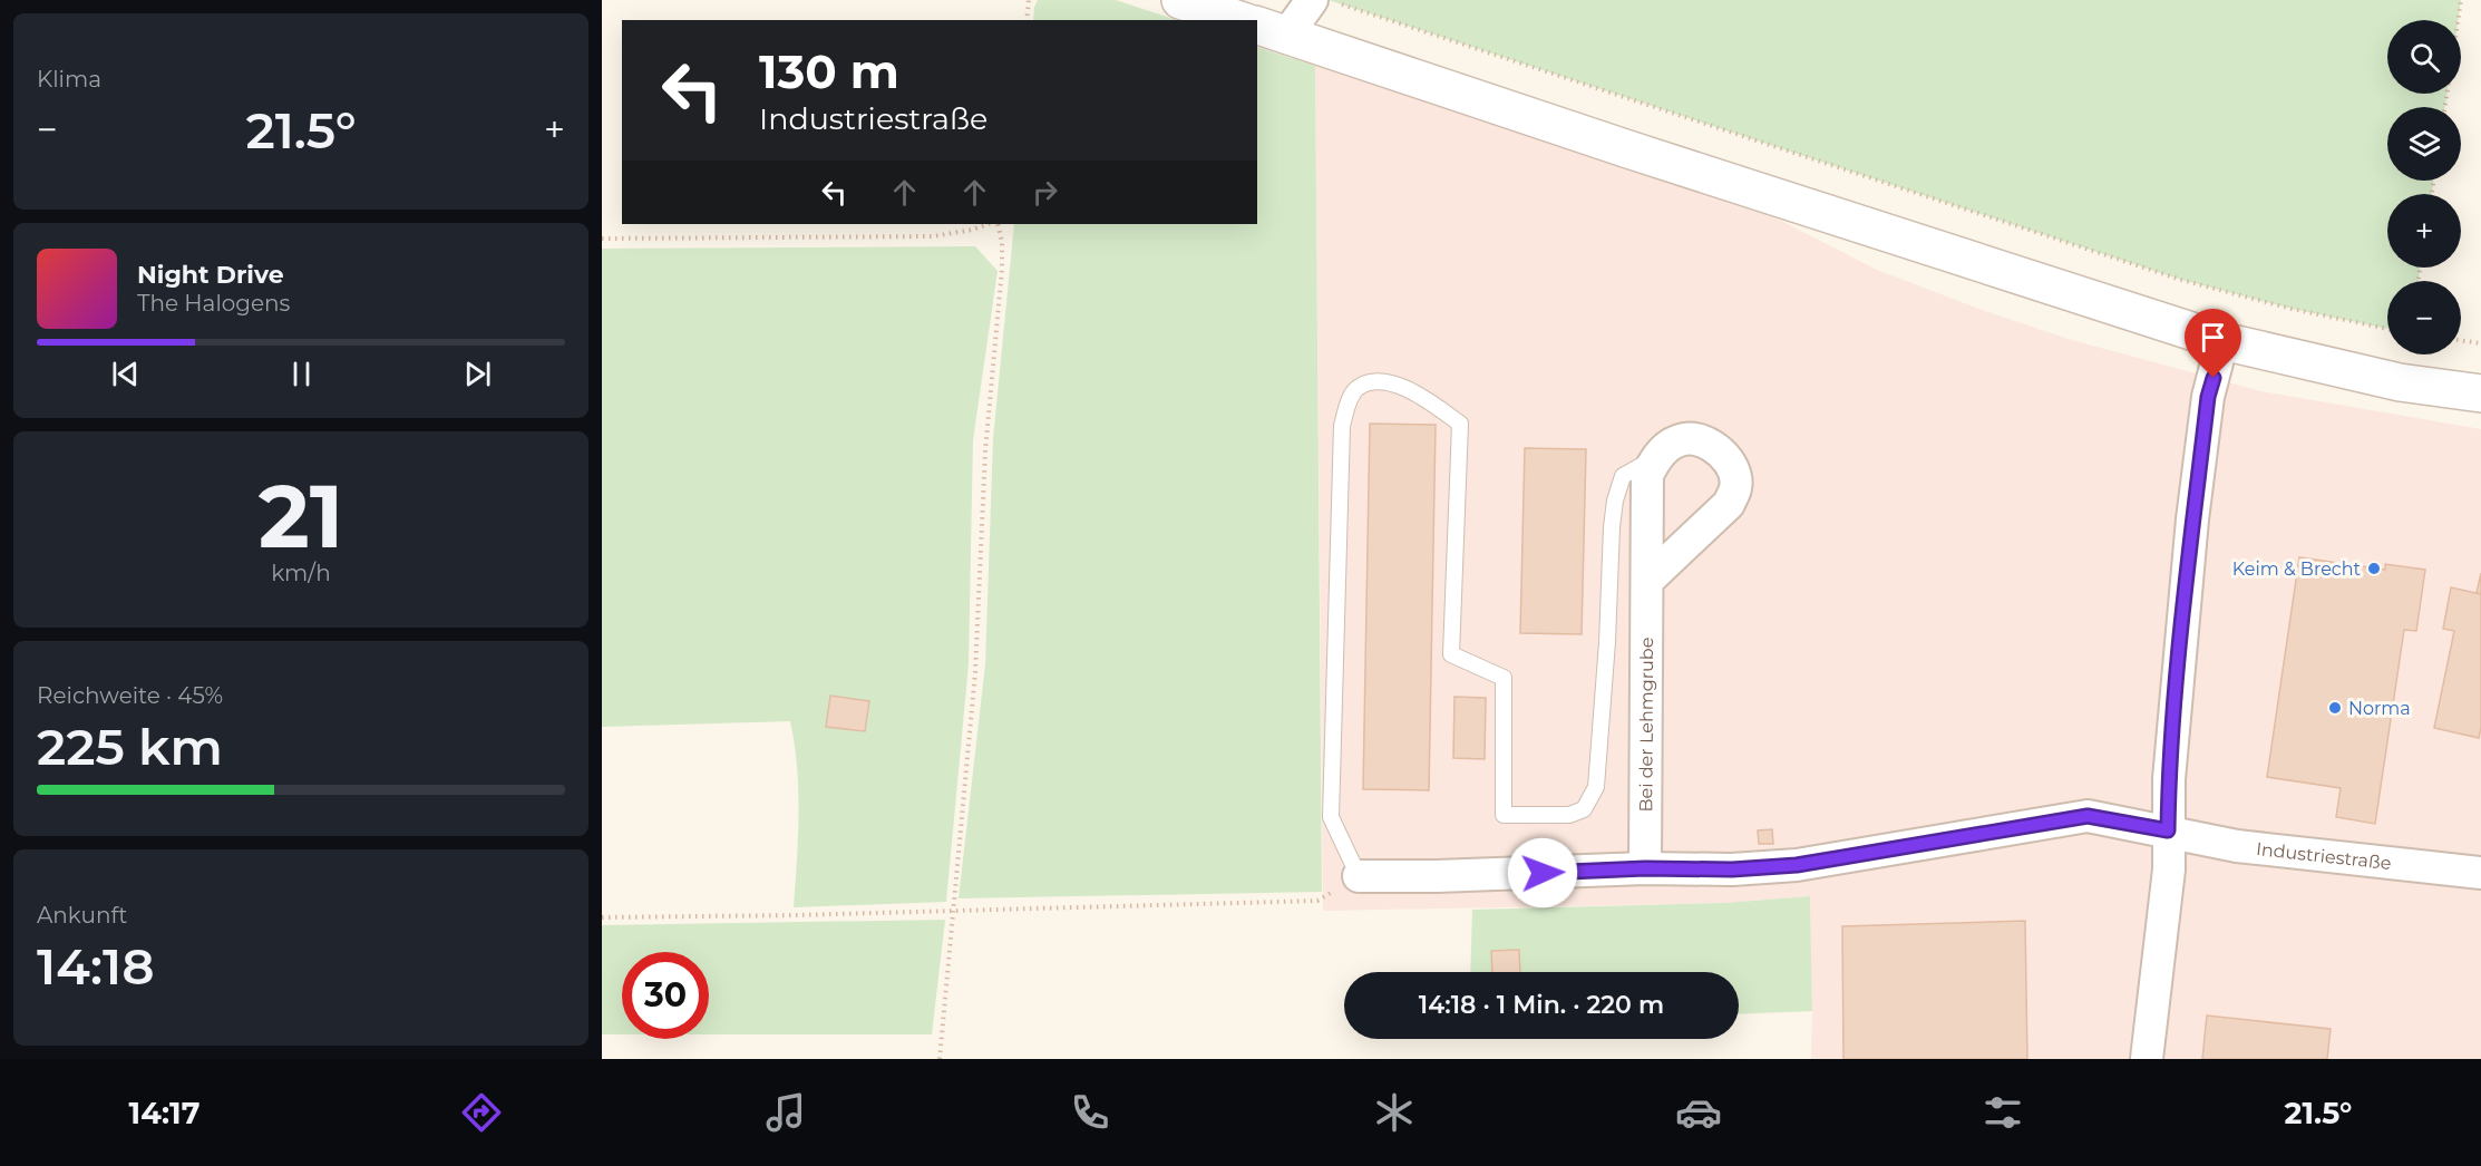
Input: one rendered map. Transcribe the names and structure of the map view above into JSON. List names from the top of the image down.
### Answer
{
  "streets": {
    "street": ["Bei der Lehmgrube", "Industriestraße"]
  },
  "places": ["Keim & Brecht", "Norma"],
  "page": {
    "tile": [
      "Klima",
      ["21", "km/h"],
      ["Reichweite · 45%", "225 km"],
      ["Ankunft", "14:18"]
    ],
    "map_buttons": ["+", "−"],
    "turn": ["130 m", "Industriestraße"],
    "heat": ["−", "21.5°", "+"],
    "song": ["Night Drive", "The Halogens"],
    "limit": "30",
    "trip": "14:18 · 1 Min. · 220 m",
    "tabs": ["14:17", "21.5°"]
  }
}
